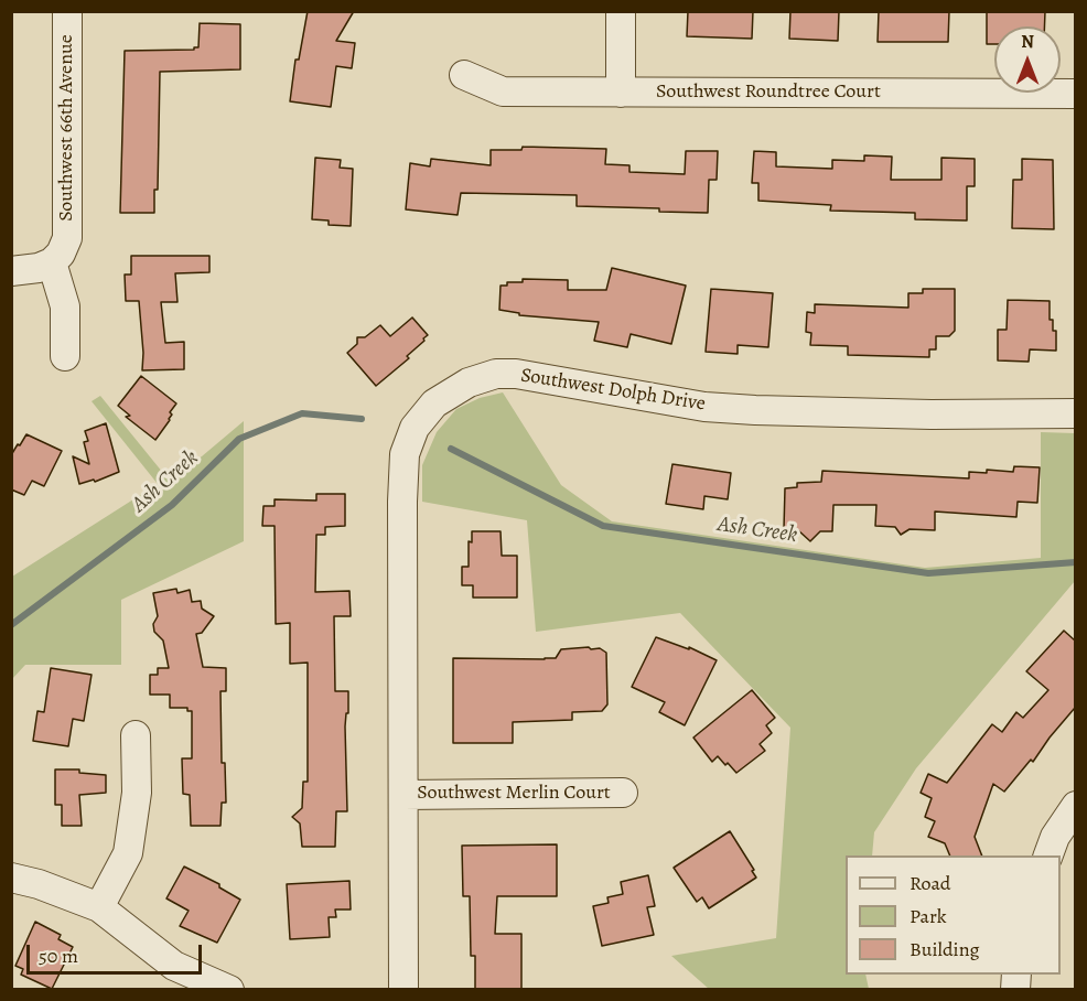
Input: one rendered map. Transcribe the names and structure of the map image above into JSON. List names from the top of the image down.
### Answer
{
  "streets": {
    "street": [
      "Southwest Roundtree Court",
      "Southwest 66th Avenue",
      "Southwest Dolph Drive",
      "Southwest Merlin Court"
    ]
  },
  "crossings": [
    ["Southwest Dolph Drive", "Southwest Merlin Court"]
  ],
  "water": ["Ash Creek"],
  "legend": ["Road", "Park", "Building"],
  "scale_bar": "50 m",
  "north": "top"
}
